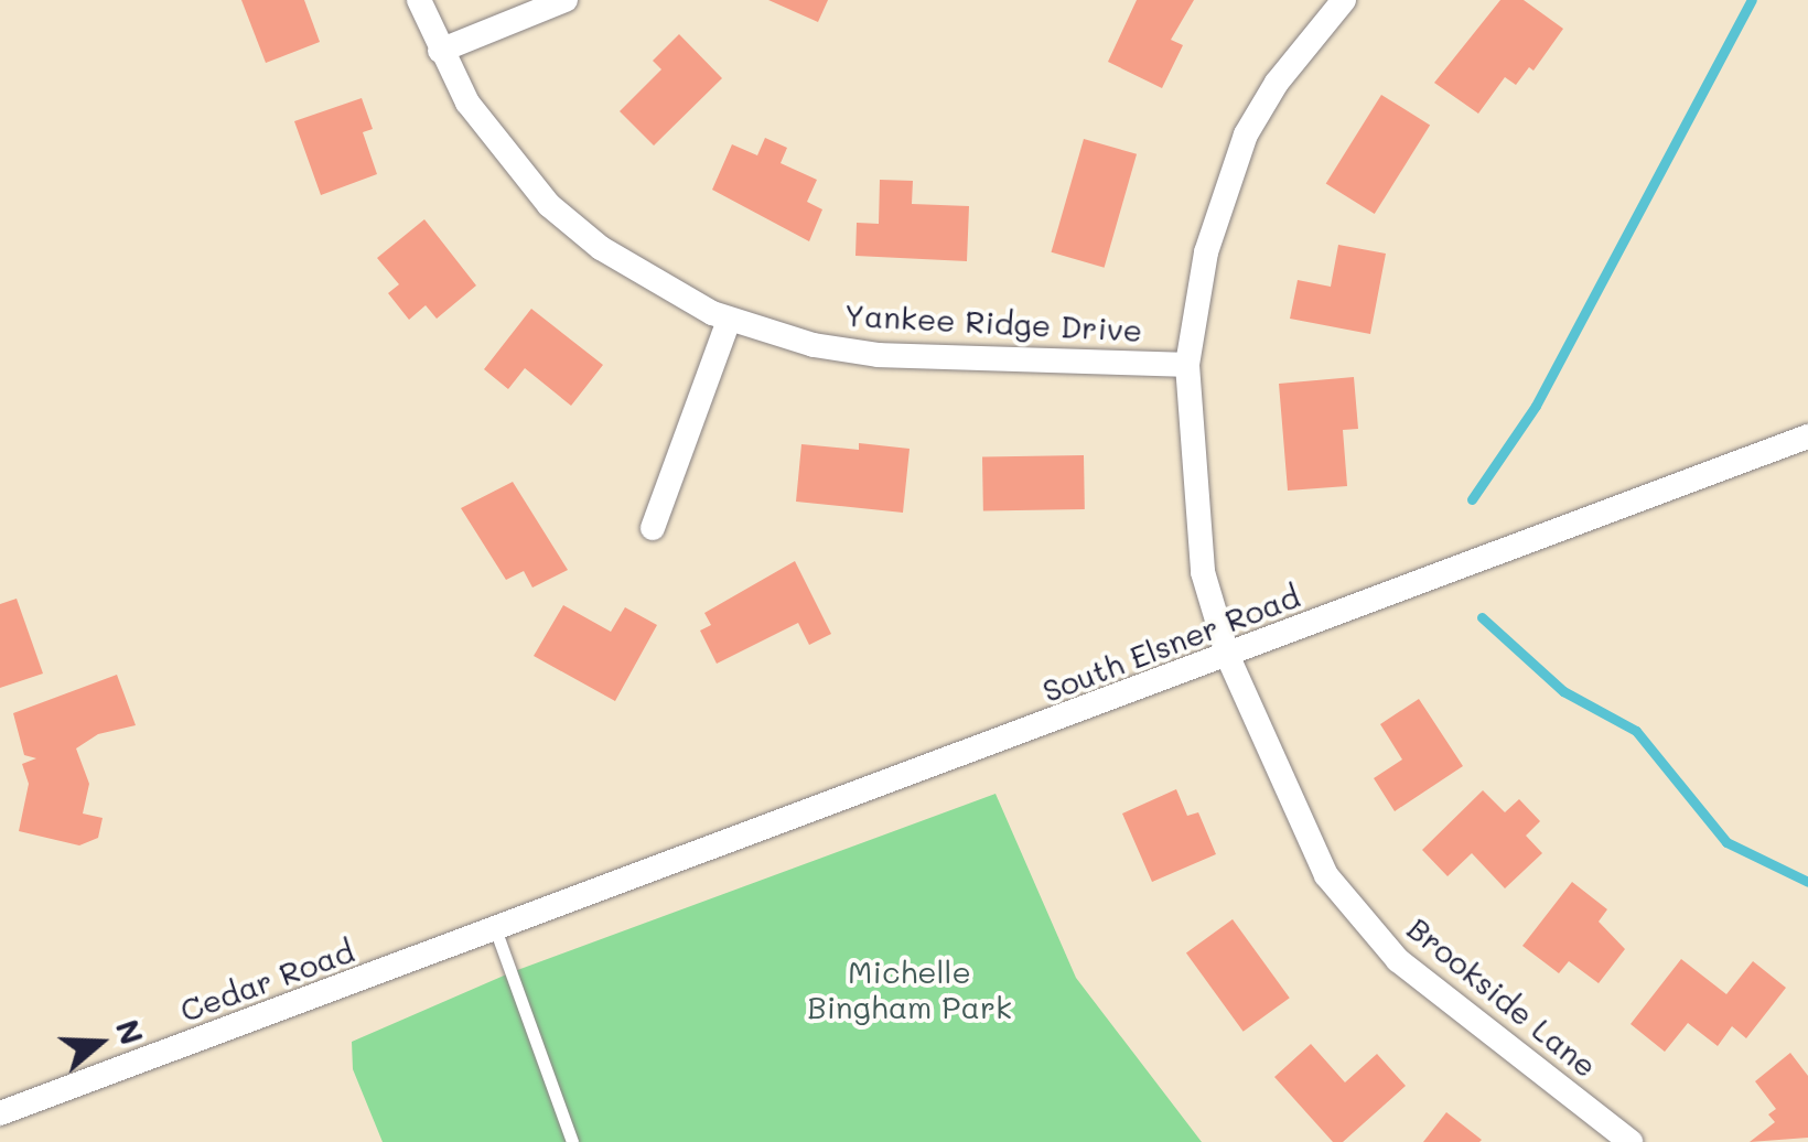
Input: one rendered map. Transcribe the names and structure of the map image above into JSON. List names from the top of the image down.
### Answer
{
  "streets": {
    "street": [
      "Yankee Ridge Drive",
      "South Elsner Road",
      "Cedar Road",
      "Brookside Lane"
    ]
  },
  "crossings": [
    ["Yankee Ridge Drive", "Brookside Lane"],
    ["South Elsner Road", "Cedar Road"],
    ["South Elsner Road", "Brookside Lane"]
  ],
  "parks": ["Michelle Bingham Park"],
  "north": "right"
}
